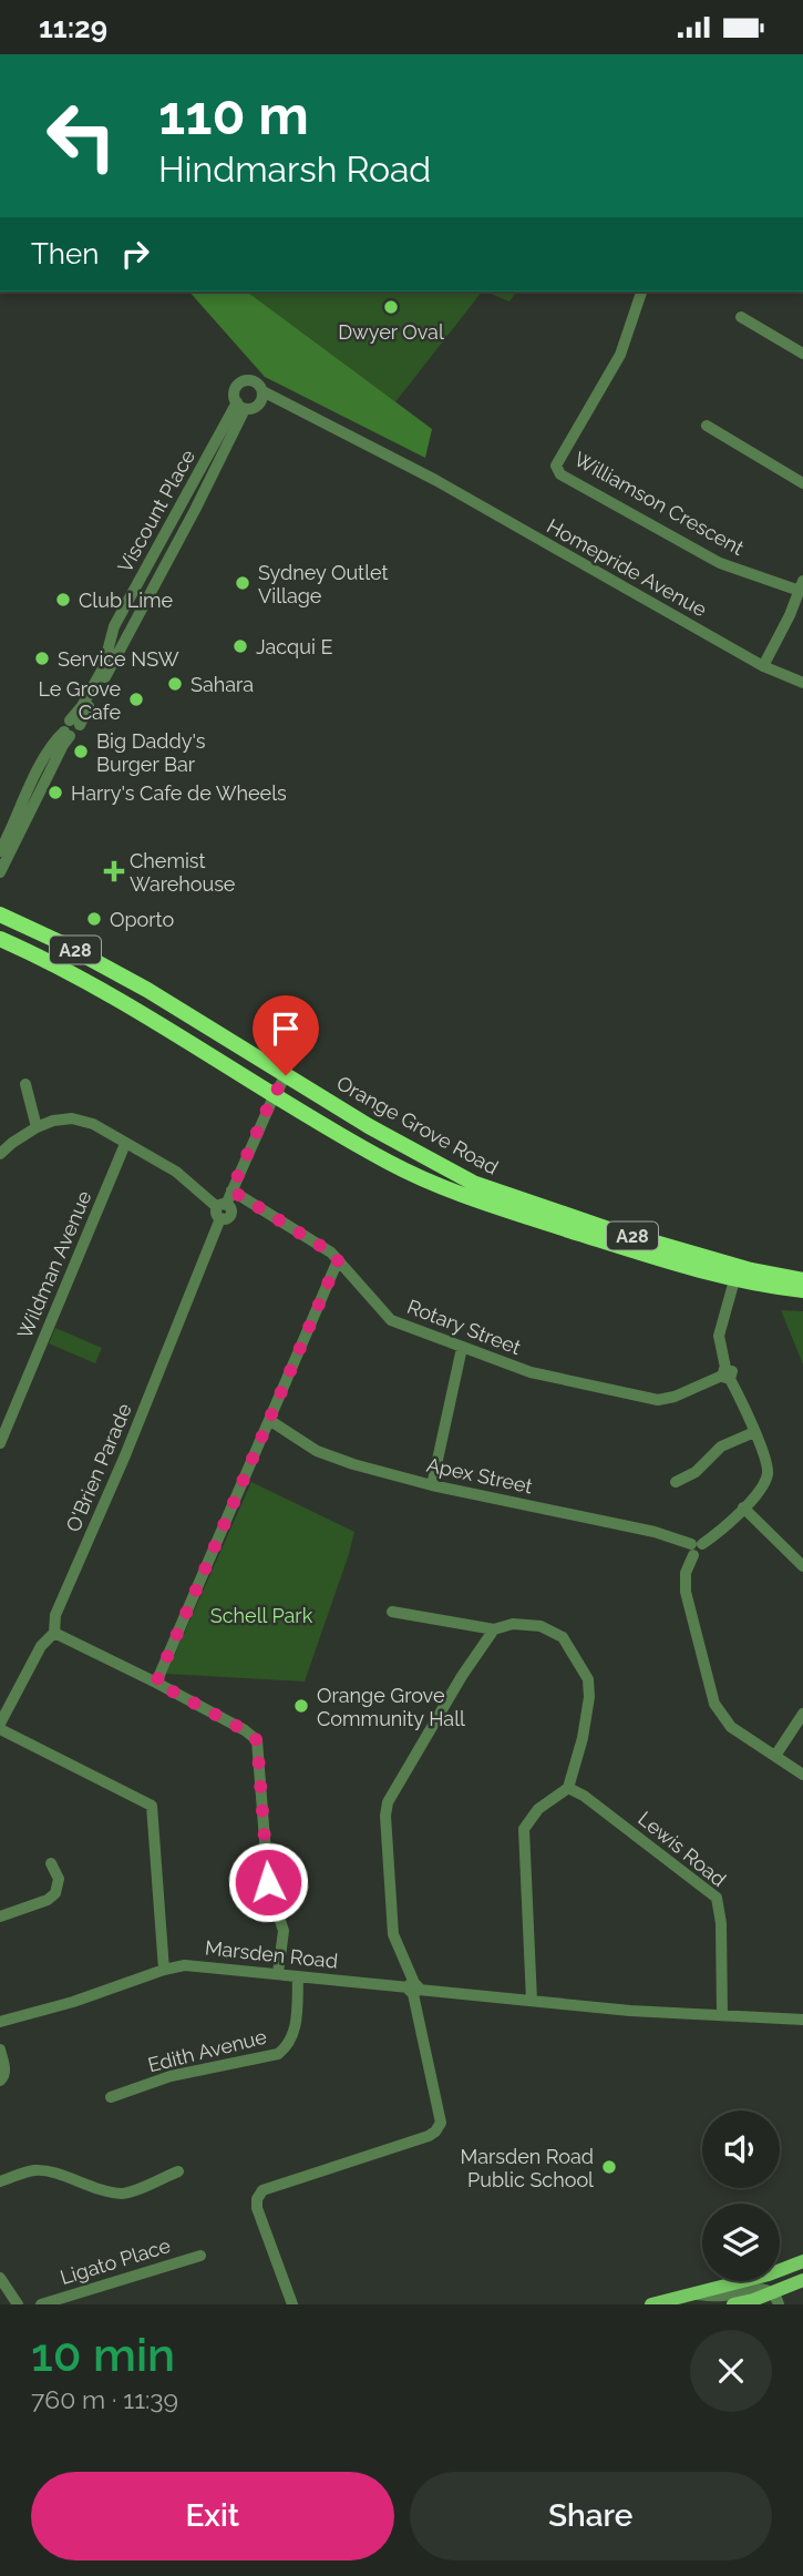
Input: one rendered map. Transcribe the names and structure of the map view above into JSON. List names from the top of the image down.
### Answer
{
  "streets": {
    "highway": ["A28", "Orange Grove Road"],
    "street": [
      "Williamson Crescent",
      "Viscount Place",
      "Homepride Avenue",
      "Wildman Avenue",
      "Rotary Street",
      "O'Brien Parade",
      "Apex Street",
      "Lewis Road",
      "Marsden Road",
      "Edith Avenue",
      "Ligato Place"
    ]
  },
  "crossings": [
    ["Viscount Place", "Homepride Avenue"],
    ["Orange Grove Road", "O'Brien Parade"],
    ["Rotary Street", "O'Brien Parade"],
    ["Lewis Road", "Marsden Road"],
    ["Marsden Road", "Edith Avenue"]
  ],
  "parks": ["Schell Park"],
  "places": {
    "other": [
      "Dwyer Oval",
      "Sydney Outlet Village",
      "Club Lime",
      "Jacqui E",
      "Service NSW",
      "Sahara",
      "Le Grove Cafe",
      "Big Daddy's Burger Bar",
      "Harry's Cafe de Wheels",
      "Oporto",
      "Orange Grove Community Hall",
      "Marsden Road Public School"
    ],
    "health": ["Chemist Warehouse"]
  },
  "page": {
    "status": "11:29",
    "turn": ["110 m", "Hindmarsh Road"],
    "then": "Then",
    "heading": ["10 min", "760 m · 11:39"],
    "buttons": ["Exit", "Share"]
  }
}
